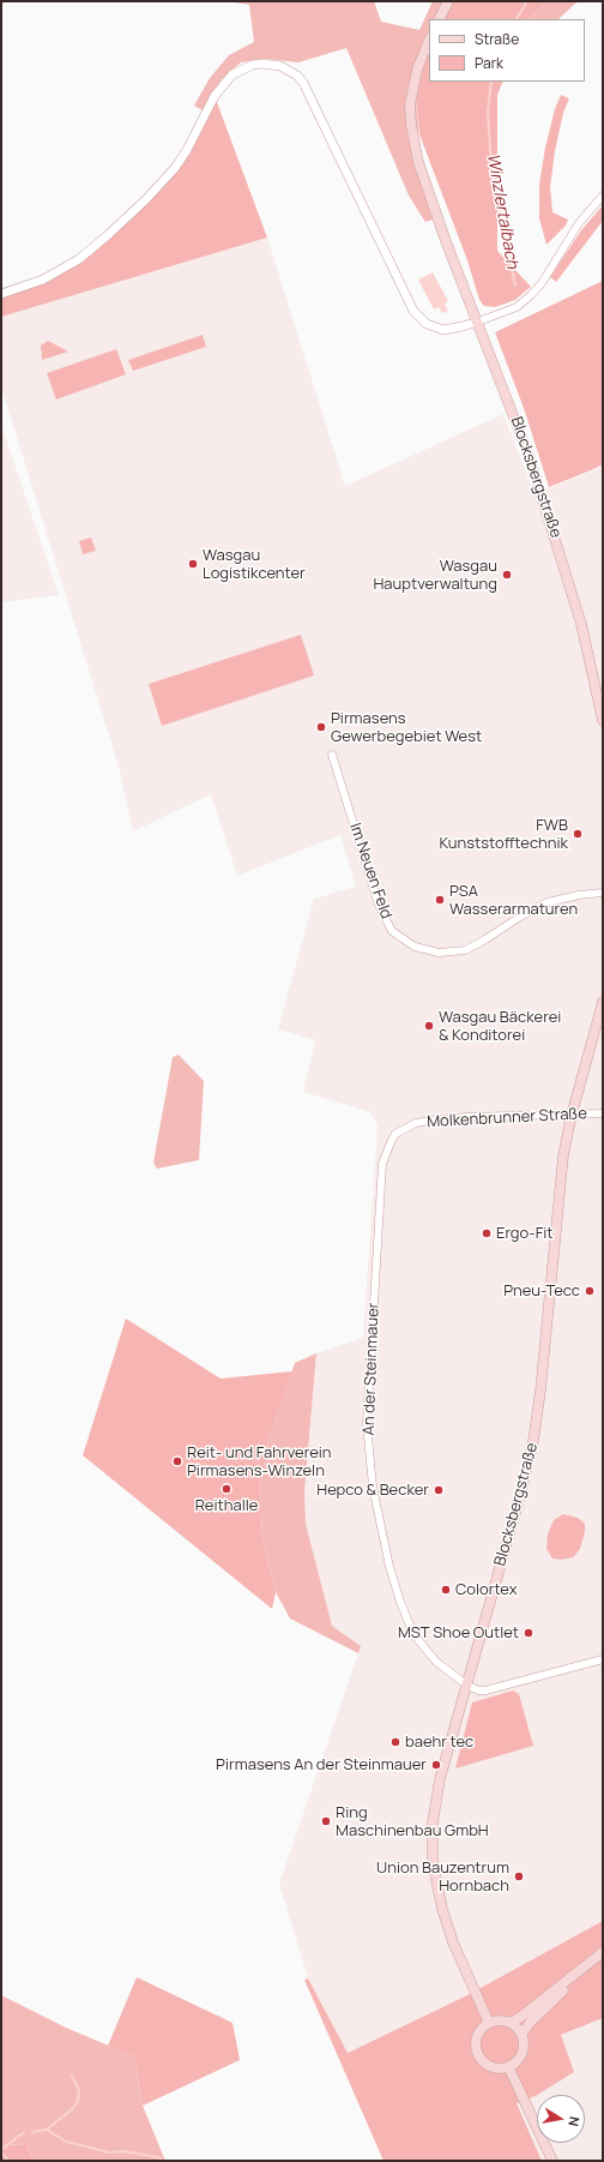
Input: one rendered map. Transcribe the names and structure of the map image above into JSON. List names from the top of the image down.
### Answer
{
  "streets": {
    "main road": ["Blocksbergstraße"],
    "street": ["Im Neuen Feld", "Molkenbrunner Straße", "An der Steinmauer"]
  },
  "crossings": [
    ["Blocksbergstraße", "Molkenbrunner Straße"],
    ["Blocksbergstraße", "An der Steinmauer"],
    ["Molkenbrunner Straße", "An der Steinmauer"]
  ],
  "water": ["Winzlertalbach"],
  "places": [
    "Wasgau Logistikcenter",
    "Wasgau Hauptverwaltung",
    "Pirmasens Gewerbegebiet West",
    "FWB Kunststofftechnik",
    "PSA Wasserarmaturen",
    "Wasgau Bäckerei & Konditorei",
    "Ergo-Fit",
    "Pneu-Tecc",
    "Reit- und Fahrverein Pirmasens-Winzeln",
    "Reithalle",
    "Hepco & Becker",
    "Colortex",
    "MST Shoe Outlet",
    "baehr tec",
    "Pirmasens An der Steinmauer",
    "Ring Maschinenbau GmbH",
    "Union Bauzentrum Hornbach"
  ],
  "legend": ["Straße", "Park"],
  "north": "right"
}
